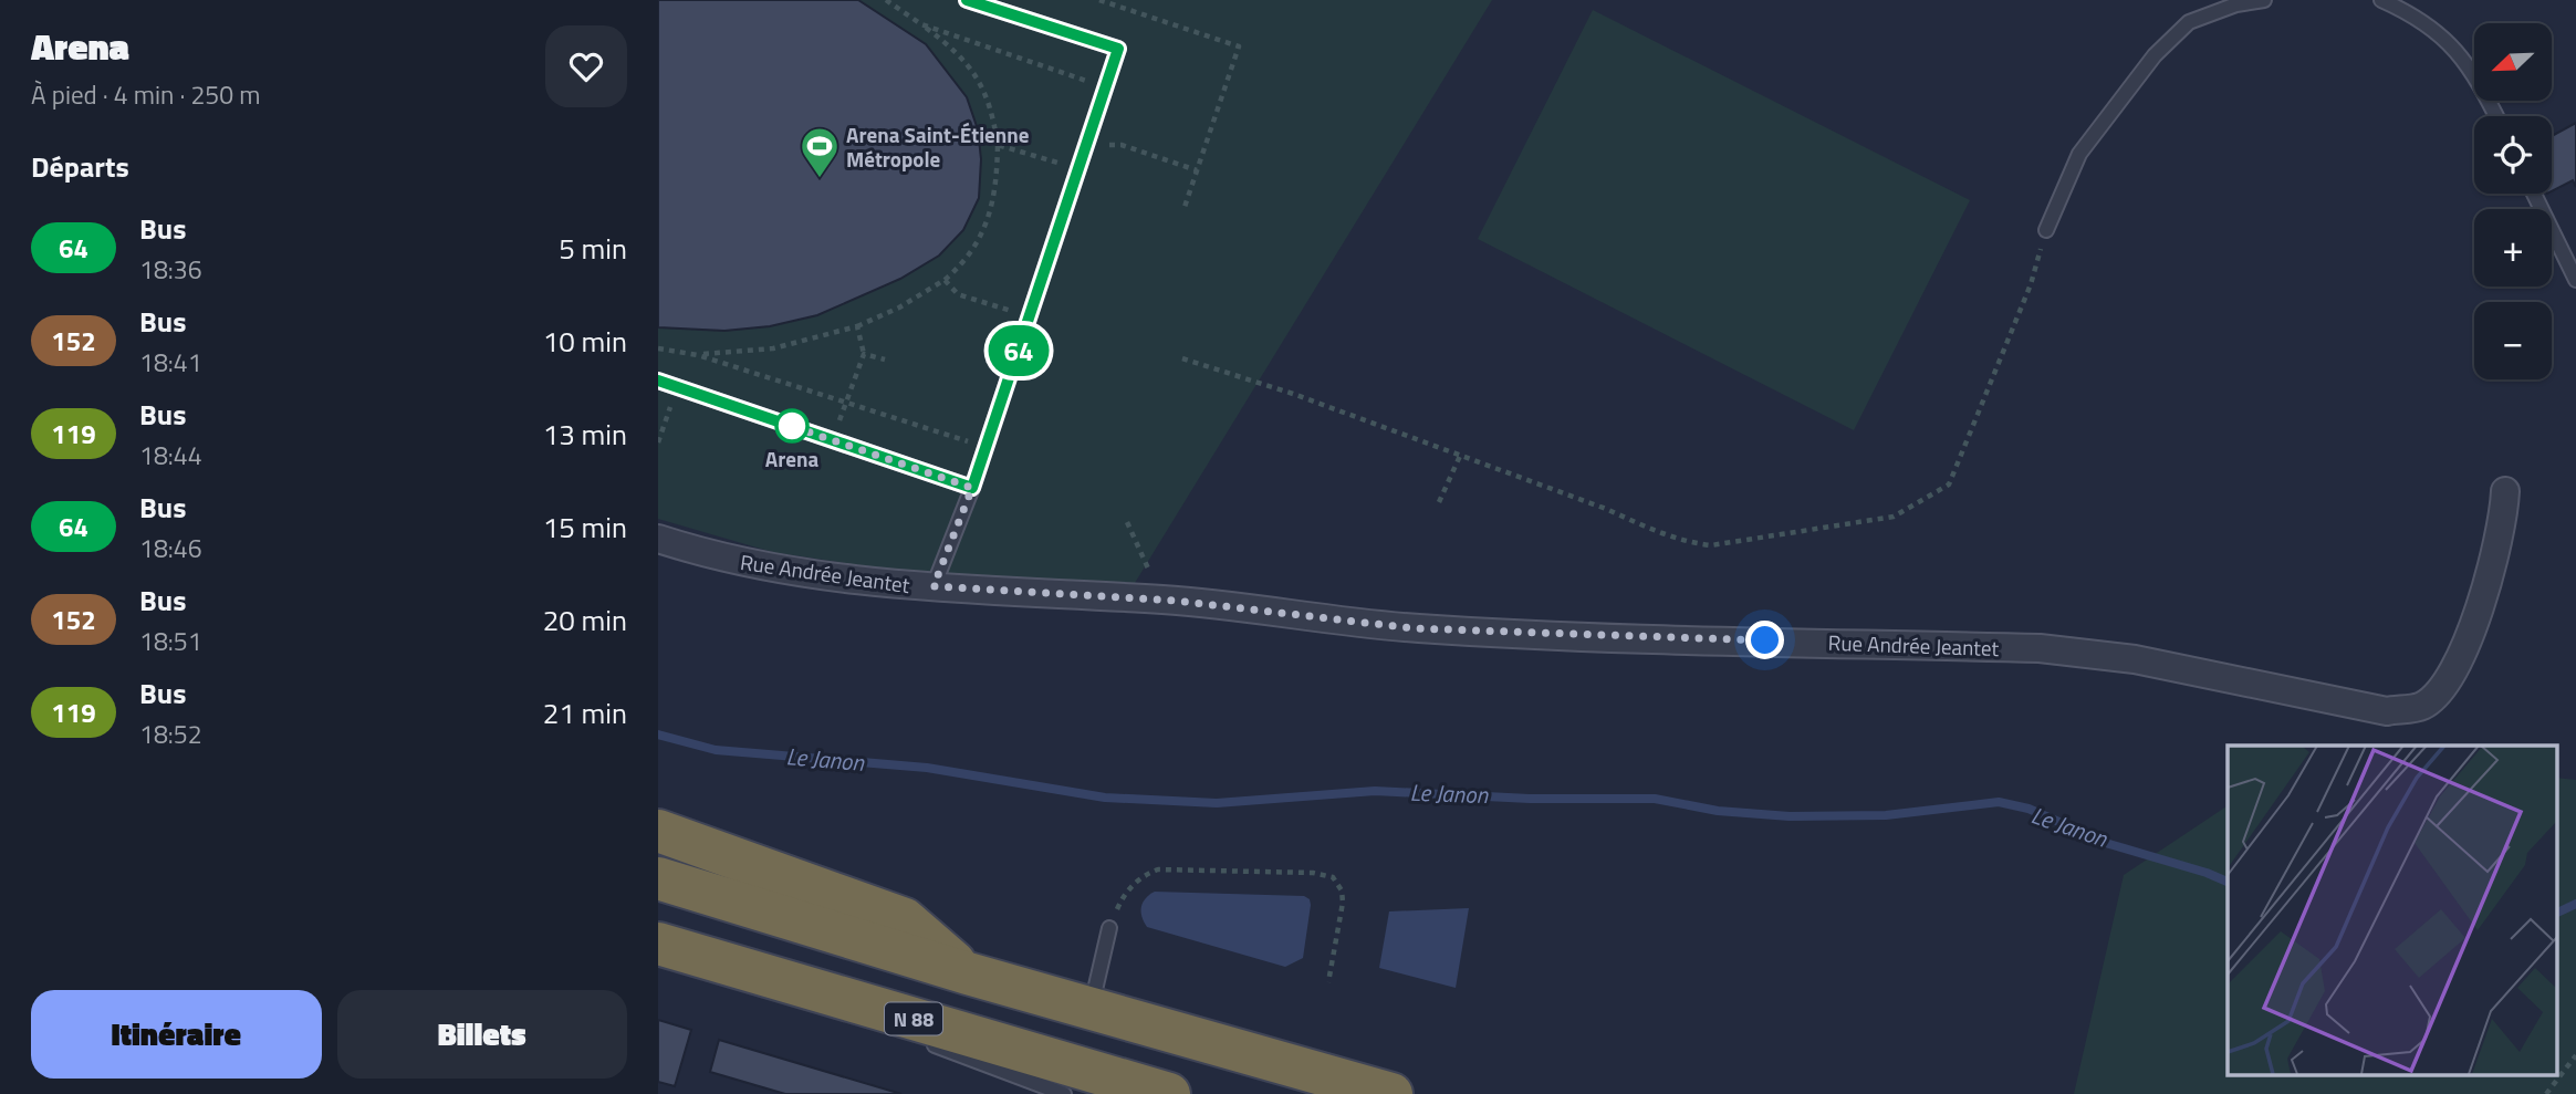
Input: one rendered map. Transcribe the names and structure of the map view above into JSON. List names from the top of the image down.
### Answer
{
  "streets": {
    "highway": ["N 88"],
    "street": ["Rue Andrée Jeantet"]
  },
  "water": ["Le Janon"],
  "places": {
    "sports": ["Arena Saint-Étienne Métropole"],
    "other": ["Arena"]
  },
  "lines": ["bus line 64"],
  "north": "bottom left",
  "page": {
    "heading": [
      ["Arena", "À pied · 4 min · 250 m"],
      "Départs"
    ],
    "on_map": "64",
    "map_buttons": ["+", "−"],
    "list": [
      {
        "mark": "64",
        "name": "Bus",
        "note": "18:36",
        "value": "5 min"
      },
      {
        "mark": "152",
        "name": "Bus",
        "note": "18:41",
        "value": "10 min"
      },
      {
        "mark": "119",
        "name": "Bus",
        "note": "18:44",
        "value": "13 min"
      },
      {
        "mark": "64",
        "name": "Bus",
        "note": "18:46",
        "value": "15 min"
      },
      {
        "mark": "152",
        "name": "Bus",
        "note": "18:51",
        "value": "20 min"
      },
      {
        "mark": "119",
        "name": "Bus",
        "note": "18:52",
        "value": "21 min"
      }
    ],
    "buttons": ["Itinéraire", "Billets"]
  }
}
